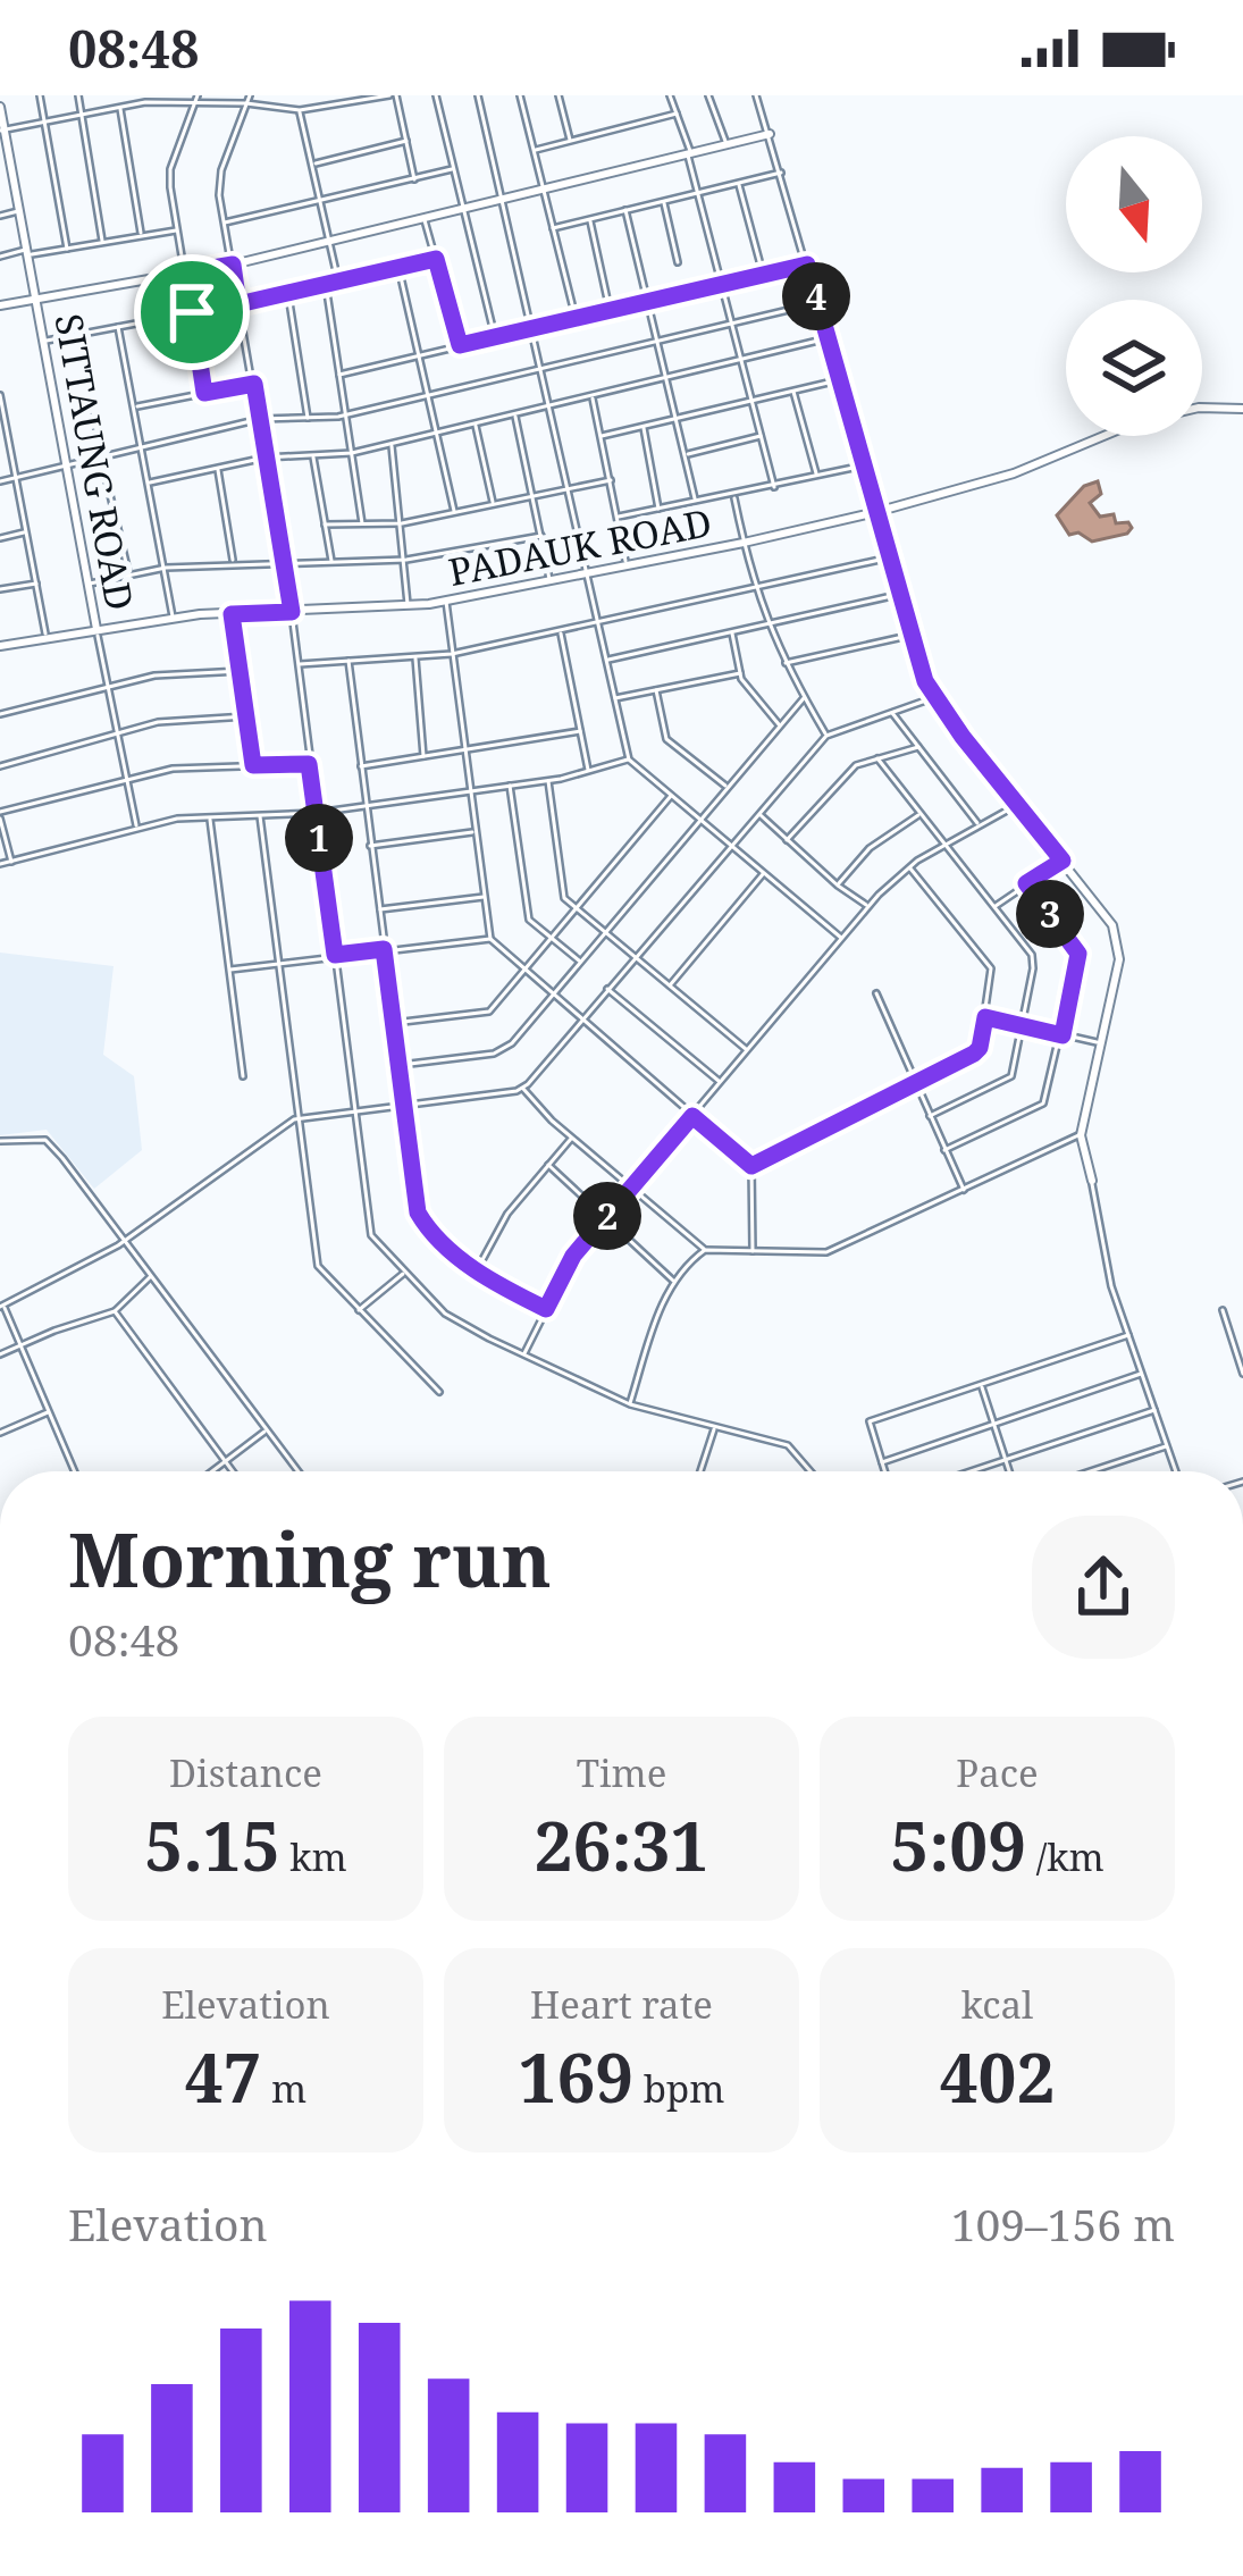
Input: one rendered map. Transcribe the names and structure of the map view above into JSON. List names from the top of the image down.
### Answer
{
  "streets": {
    "street": ["SITTAUNG ROAD", "PADAUK ROAD"]
  },
  "crossings": [
    ["SITTAUNG ROAD", "PADAUK ROAD"]
  ],
  "north": "bottom",
  "page": {
    "status": "08:48",
    "pins": [
      "4",
      "1",
      "3",
      "2"
    ],
    "heading": ["Morning run", "08:48"],
    "stats": [
      ["Distance", "5.15 km"],
      ["Time", "26:31"],
      ["Pace", "5:09 /km"],
      ["Elevation", "47 m"],
      ["Heart rate", "169 bpm"],
      ["kcal", "402"]
    ],
    "chart": ["Elevation", "109–156 m"]
  }
}
